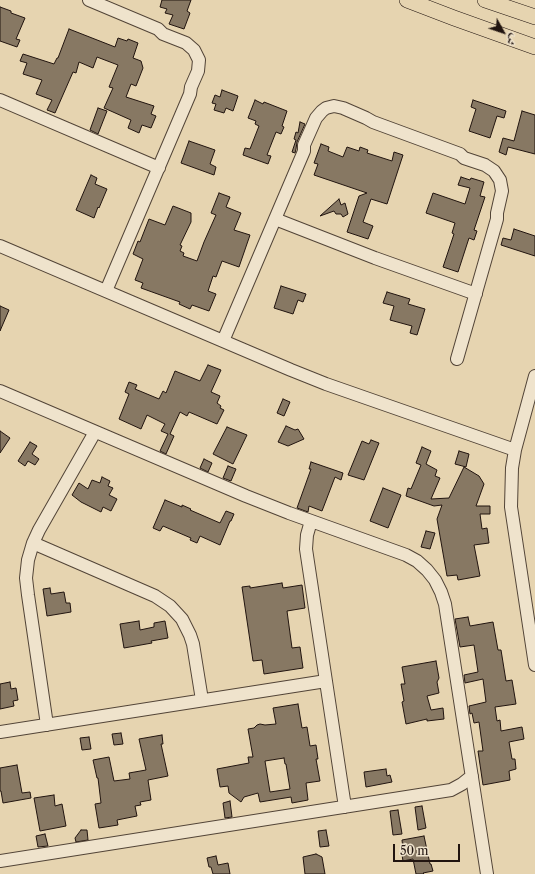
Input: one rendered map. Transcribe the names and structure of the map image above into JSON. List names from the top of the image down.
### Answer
{
  "scale_bar": "50 m",
  "north": "bottom right"
}
